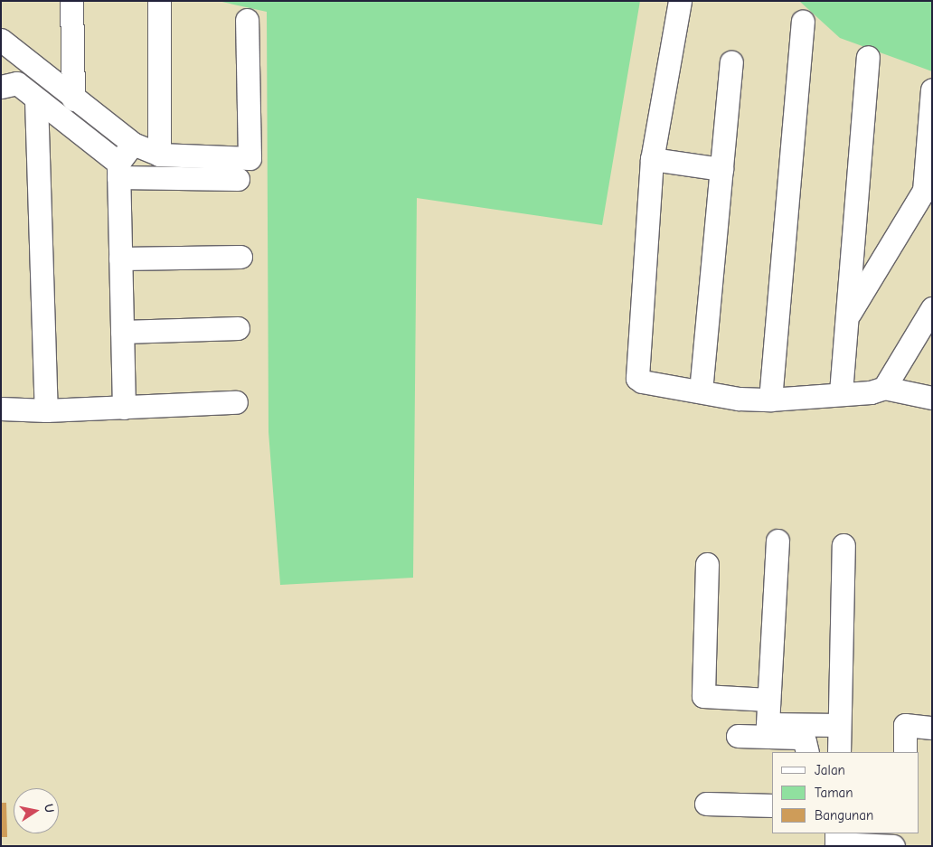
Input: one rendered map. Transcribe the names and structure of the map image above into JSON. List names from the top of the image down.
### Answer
{
  "legend": ["Jalan", "Taman", "Bangunan"],
  "north": "right"
}
